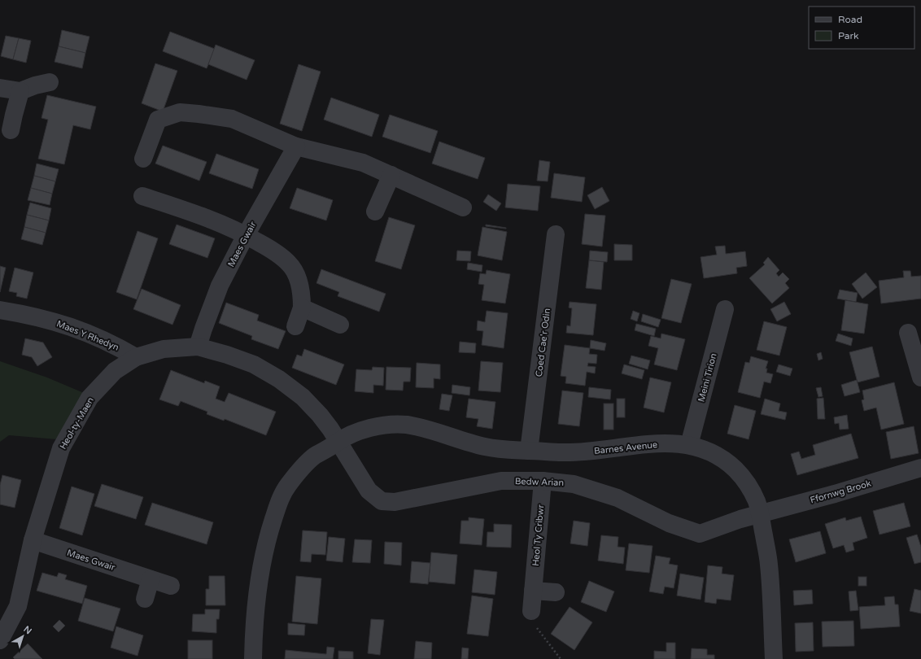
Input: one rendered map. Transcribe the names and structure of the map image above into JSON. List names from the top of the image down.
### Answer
{
  "streets": {
    "street": [
      "Maes Gwair",
      "Maes Y Rhedyn",
      "Coed Cae'r Odin",
      "Meini Tirion",
      "Heol-ty-Maen",
      "Barnes Avenue",
      "Bedw Arian",
      "Ffornwg Brook",
      "Heol Ty Cribwr"
    ]
  },
  "crossings": [
    ["Maes Gwair", "Heol-ty-Maen"],
    ["Maes Y Rhedyn", "Heol-ty-Maen"],
    ["Coed Cae'r Odin", "Barnes Avenue"],
    ["Meini Tirion", "Barnes Avenue"],
    ["Heol-ty-Maen", "Barnes Avenue"],
    ["Heol-ty-Maen", "Bedw Arian"],
    ["Barnes Avenue", "Bedw Arian"],
    ["Barnes Avenue", "Ffornwg Brook"],
    ["Bedw Arian", "Ffornwg Brook"],
    ["Bedw Arian", "Heol Ty Cribwr"]
  ],
  "legend": ["Road", "Park"],
  "north": "top right"
}
